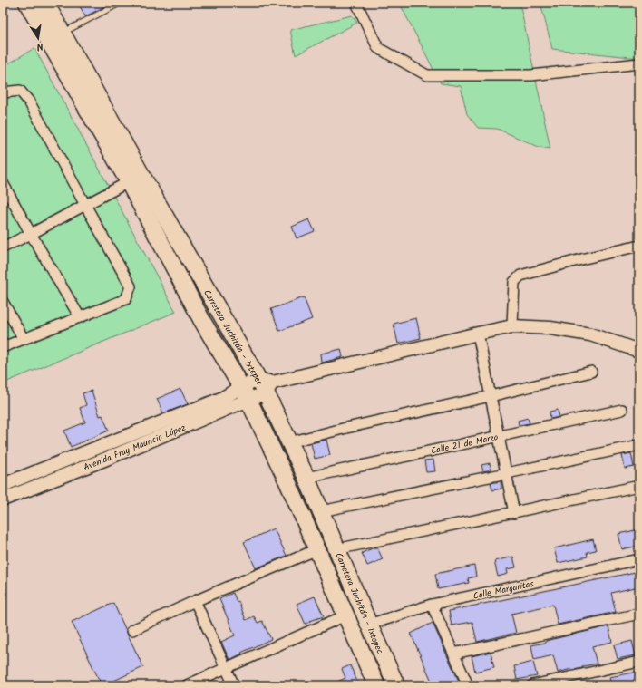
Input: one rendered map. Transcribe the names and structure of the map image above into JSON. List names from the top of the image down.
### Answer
{
  "streets": {
    "main road": ["Carretera Juchitán - Ixtepec"],
    "street": ["Calle 21 de Marzo", "Avenida Fray Mauricio López", "Calle Margaritas"]
  },
  "crossings": [
    ["Carretera Juchitán - Ixtepec", "Calle 21 de Marzo"],
    ["Carretera Juchitán - Ixtepec", "Avenida Fray Mauricio López"],
    ["Carretera Juchitán - Ixtepec", "Calle Margaritas"]
  ],
  "north": "bottom"
}
